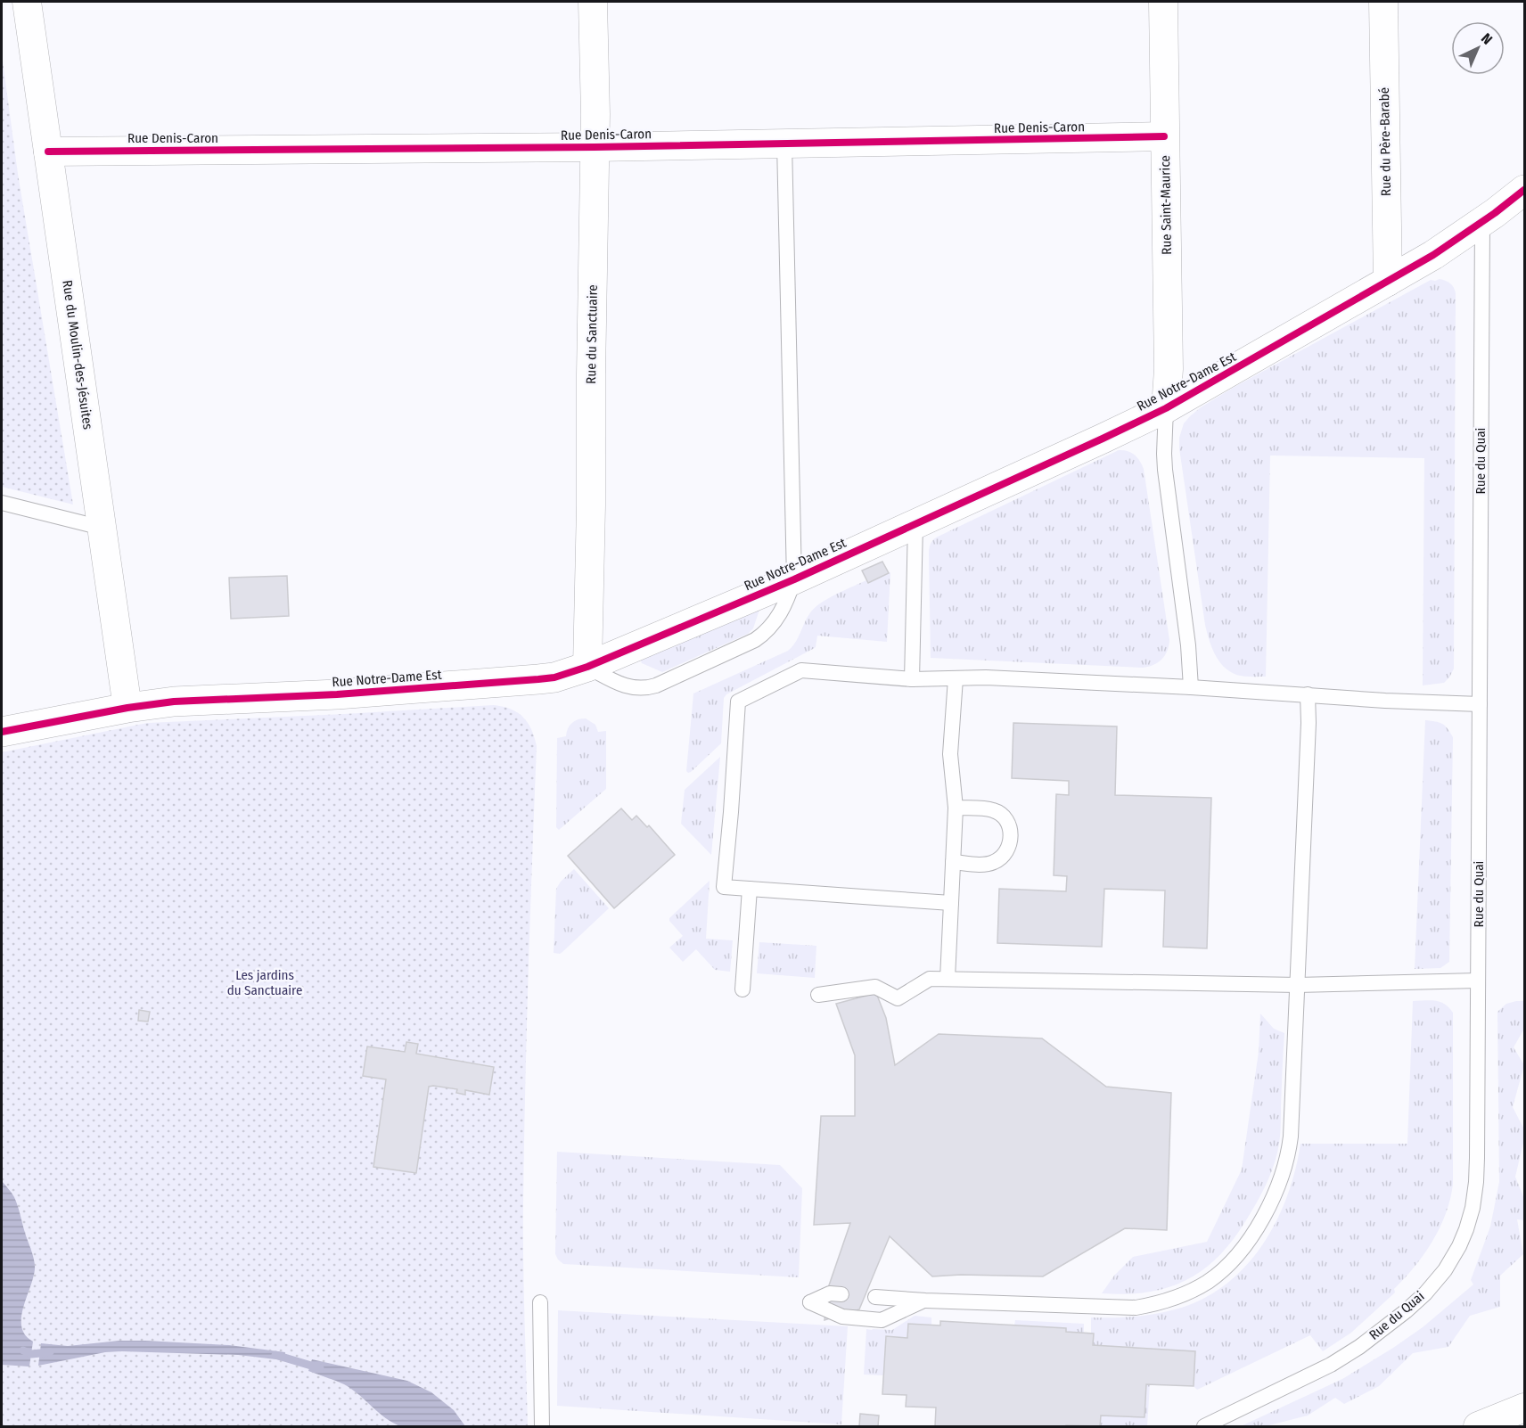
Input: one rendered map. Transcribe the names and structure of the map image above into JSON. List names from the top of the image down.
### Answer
{
  "streets": {
    "street": [
      "Rue Denis-Caron",
      "Rue du Père-Barabé",
      "Rue Saint-Maurice",
      "Rue du Sanctuaire",
      "Rue du Moulin-des-Jésuites",
      "Rue Notre-Dame Est"
    ],
    "lane": ["Rue du Quai"]
  },
  "crossings": [
    ["Rue Denis-Caron", "Rue Saint-Maurice"],
    ["Rue Denis-Caron", "Rue du Sanctuaire"],
    ["Rue Denis-Caron", "Rue du Moulin-des-Jésuites"],
    ["Rue du Père-Barabé", "Rue Notre-Dame Est"],
    ["Rue Saint-Maurice", "Rue Notre-Dame Est"],
    ["Rue du Sanctuaire", "Rue Notre-Dame Est"],
    ["Rue du Moulin-des-Jésuites", "Rue Notre-Dame Est"],
    ["Rue Notre-Dame Est", "Rue du Quai"]
  ],
  "parks": ["Les jardins du Sanctuaire"],
  "north": "top right"
}
